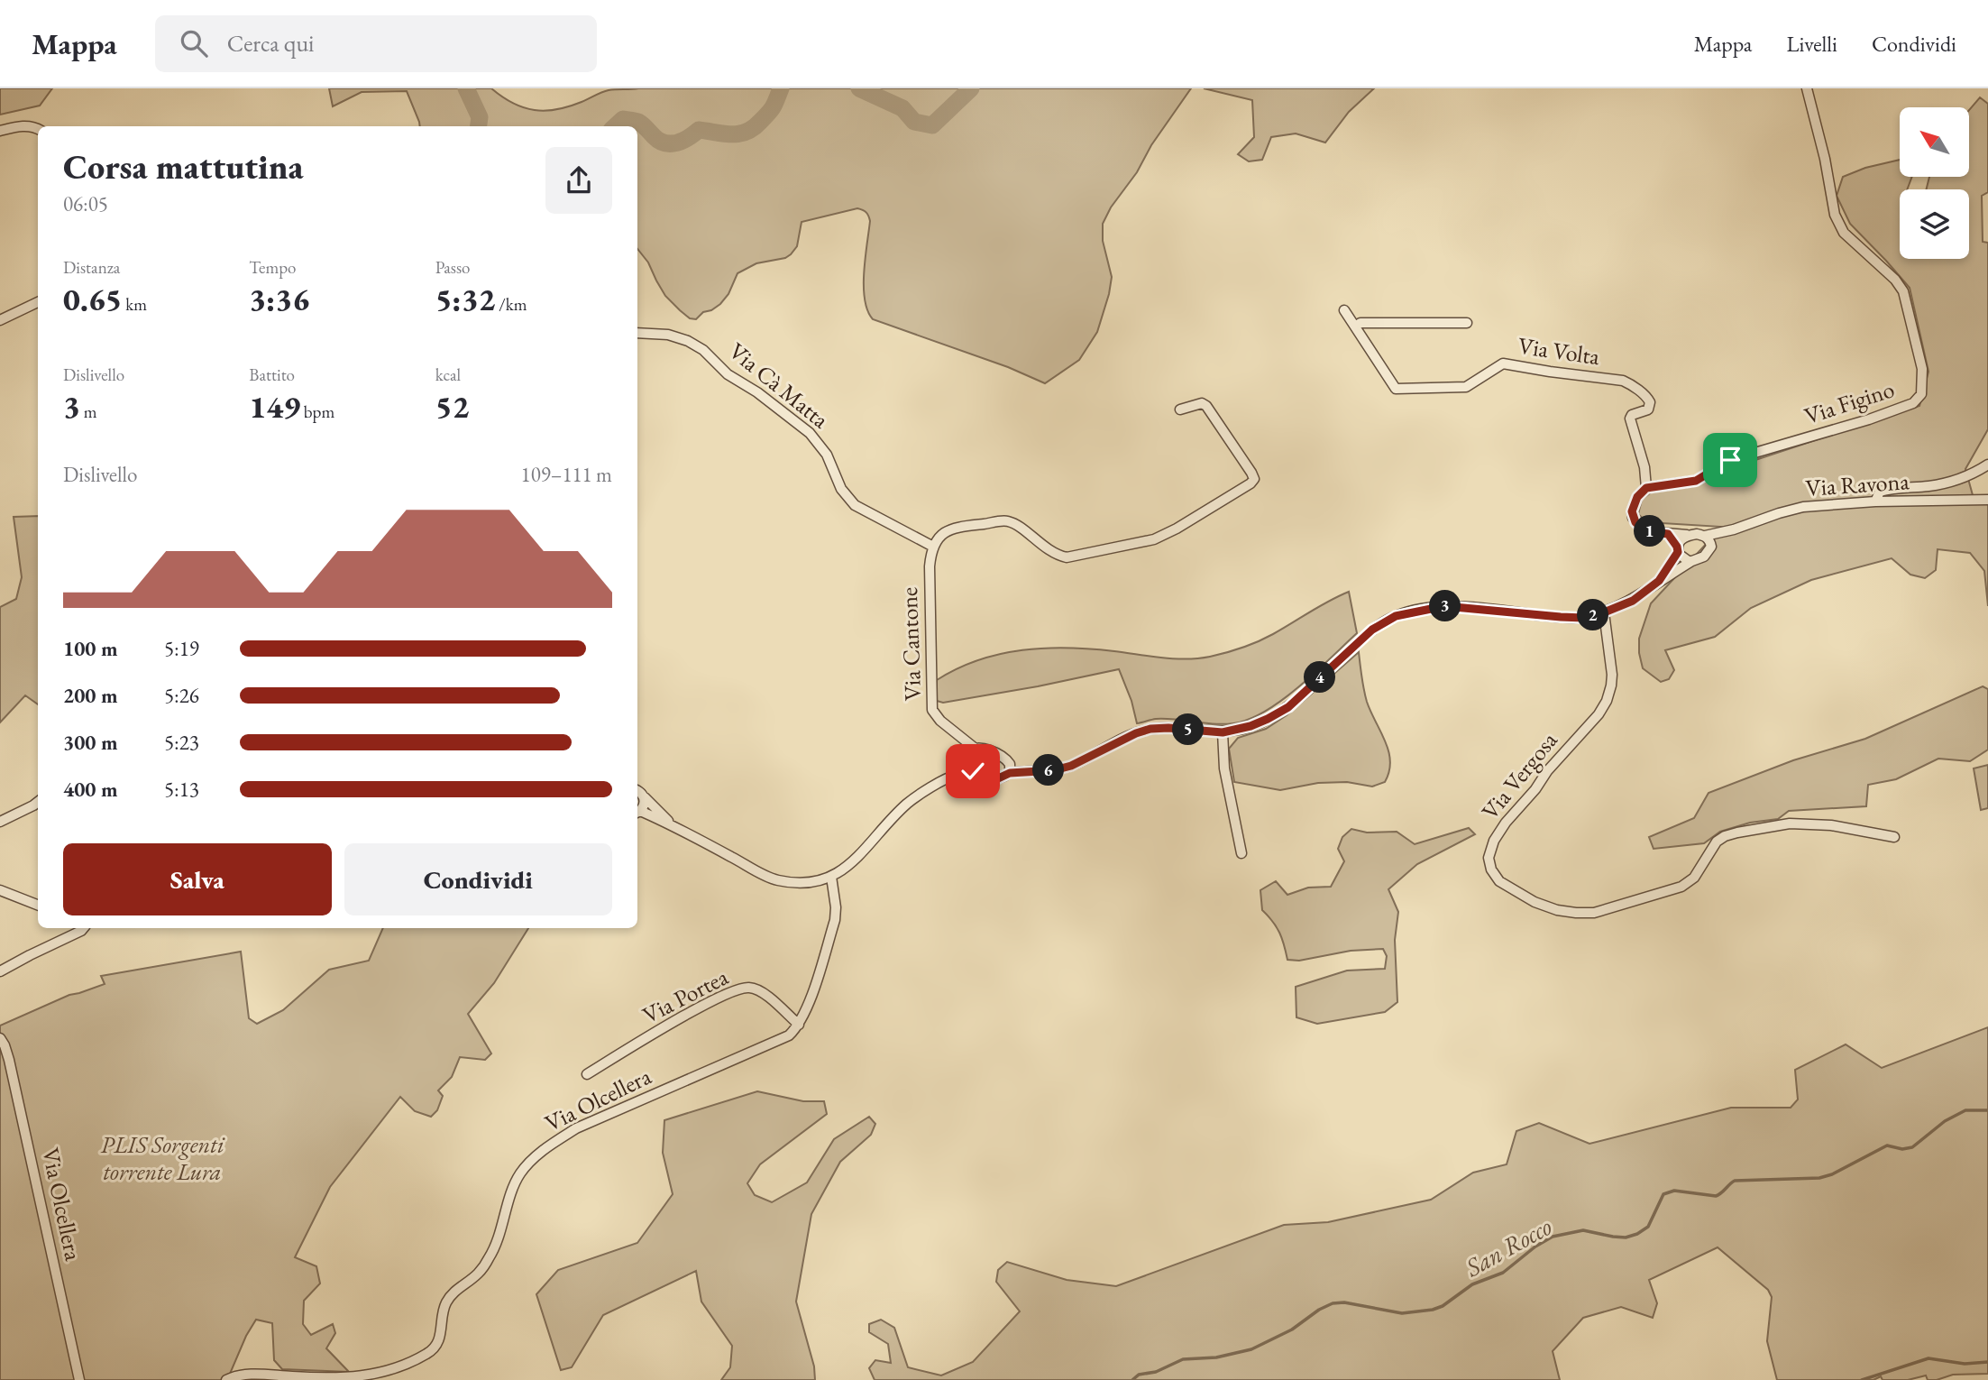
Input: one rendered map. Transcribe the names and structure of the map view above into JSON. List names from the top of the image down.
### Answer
{
  "streets": {
    "street": [
      "Via Volta",
      "Via Cà Matta",
      "Via Figino",
      "Via Ravona",
      "Via Cantone",
      "Via Vergosa",
      "Via Portea",
      "Via Olcellera"
    ]
  },
  "crossings": [
    ["Via Volta", "Via Figino"],
    ["Via Cà Matta", "Via Cantone"],
    ["Via Portea", "Via Olcellera"]
  ],
  "water": ["San Rocco"],
  "parks": ["PLIS Sorgenti torrente Lura"],
  "north": "top left",
  "page": {
    "header": "Mappa",
    "search": "Cerca qui",
    "nav": ["Mappa", "Livelli", "Condividi"],
    "heading": ["Corsa mattutina", "06:05"],
    "stats": [
      ["Distanza", "0.65 km"],
      ["Tempo", "3:36"],
      ["Passo", "5:32 /km"],
      ["Dislivello", "3 m"],
      ["Battito", "149 bpm"],
      ["kcal", "52"]
    ],
    "chart": ["Dislivello", "109–111 m"],
    "pins": [
      "1",
      "3",
      "2",
      "4",
      "5",
      "6"
    ],
    "list": [
      {
        "name": "100 m",
        "note": "5:19"
      },
      {
        "name": "200 m",
        "note": "5:26"
      },
      {
        "name": "300 m",
        "note": "5:23"
      },
      {
        "name": "400 m",
        "note": "5:13"
      }
    ],
    "buttons": ["Salva", "Condividi"]
  }
}
